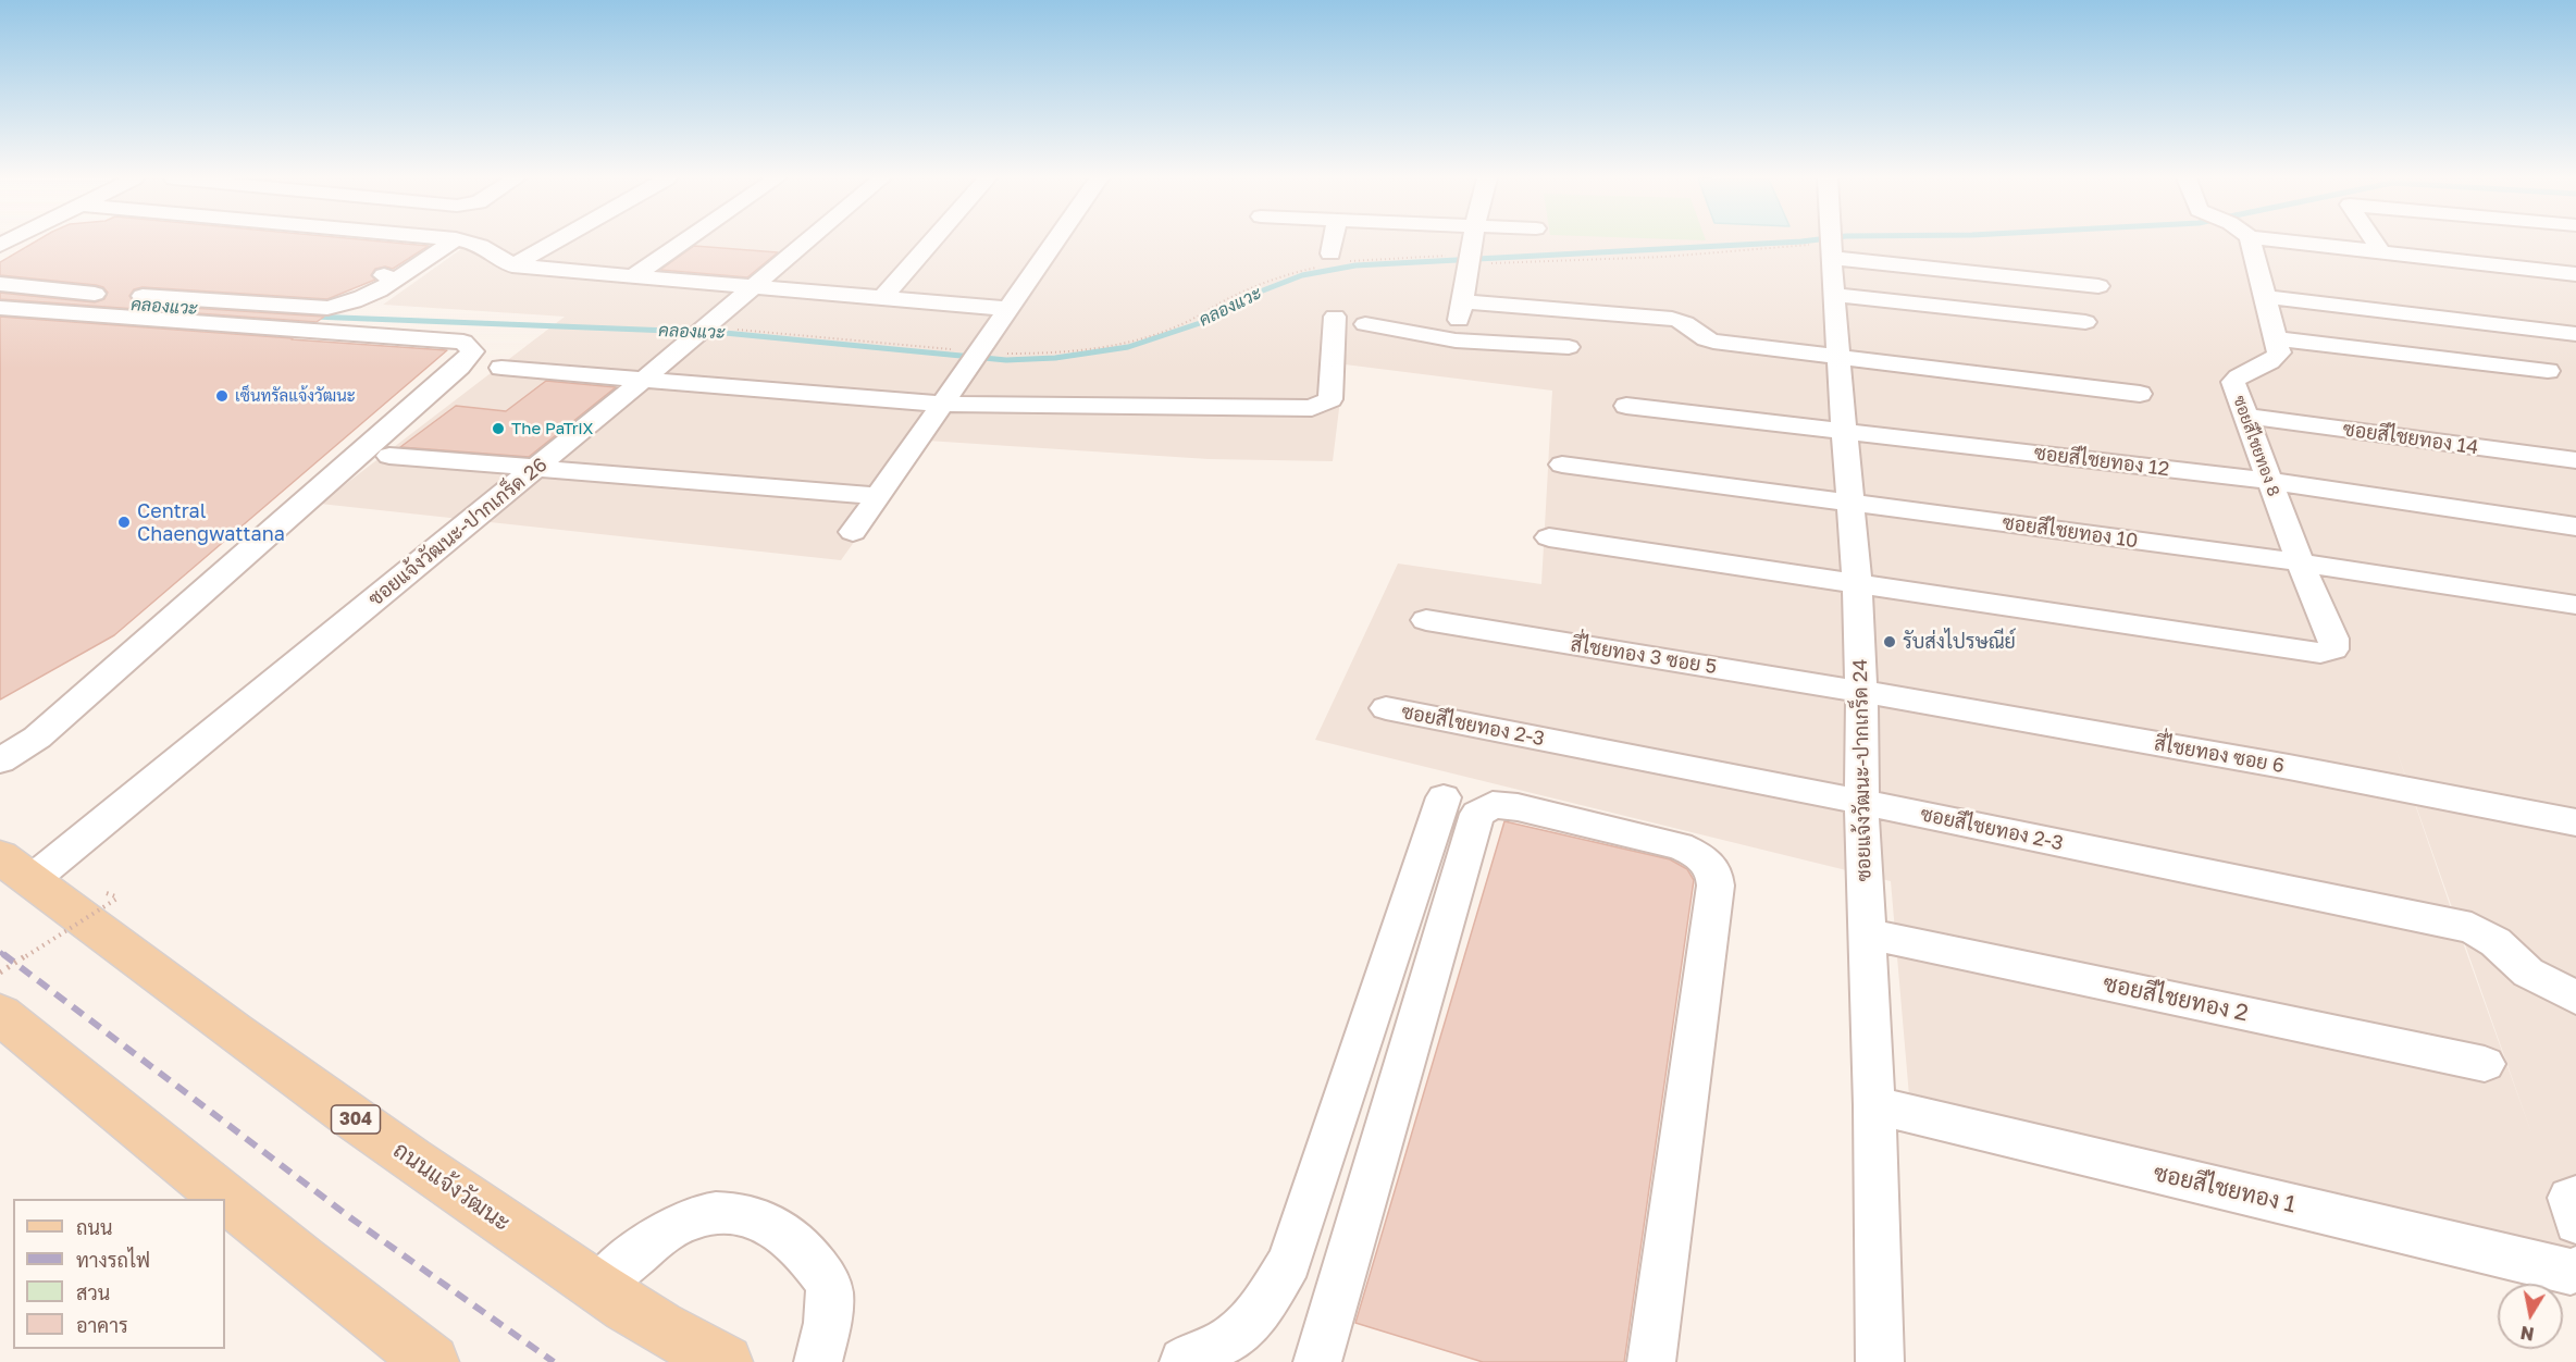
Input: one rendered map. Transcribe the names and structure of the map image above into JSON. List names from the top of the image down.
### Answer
{
  "streets": {
    "main road": ["304", "ถนนแจ้งวัฒนะ"],
    "street": [
      "ซอยสีไชยทอง 14",
      "ซอยสีไชยทอง 8",
      "ซอยสีไชยทอง 12",
      "ซอยแจ้งวัฒนะ-ปากเกร็ด 26",
      "ซอยสีไชยทอง 10",
      "สี่ไชยทอง 3 ซอย 5",
      "ซอยสีไชยทอง 2-3",
      "สี่ไชยทอง ซอย 6",
      "ซอยแจ้งวัฒนะ-ปากเกร็ด 24",
      "ซอยสีไชยทอง 2",
      "ซอยสีไชยทอง 1"
    ]
  },
  "crossings": [
    ["ซอยสีไชยทอง 14", "ซอยสีไชยทอง 8"],
    ["ซอยสีไชยทอง 8", "ซอยสีไชยทอง 12"],
    ["ซอยสีไชยทอง 8", "ซอยสีไชยทอง 10"],
    ["ซอยสีไชยทอง 8", "ซอยแจ้งวัฒนะ-ปากเกร็ด 24"],
    ["ซอยสีไชยทอง 12", "ซอยแจ้งวัฒนะ-ปากเกร็ด 24"],
    ["ซอยแจ้งวัฒนะ-ปากเกร็ด 26", "ถนนแจ้งวัฒนะ"],
    ["ซอยสีไชยทอง 10", "ซอยแจ้งวัฒนะ-ปากเกร็ด 24"],
    ["สี่ไชยทอง 3 ซอย 5", "สี่ไชยทอง ซอย 6"],
    ["สี่ไชยทอง 3 ซอย 5", "ซอยแจ้งวัฒนะ-ปากเกร็ด 24"],
    ["ซอยสีไชยทอง 2-3", "ซอยแจ้งวัฒนะ-ปากเกร็ด 24"],
    ["สี่ไชยทอง ซอย 6", "ซอยแจ้งวัฒนะ-ปากเกร็ด 24"],
    ["ซอยแจ้งวัฒนะ-ปากเกร็ด 24", "ซอยสีไชยทอง 2"],
    ["ซอยแจ้งวัฒนะ-ปากเกร็ด 24", "ซอยสีไชยทอง 1"]
  ],
  "water": ["คลองแวะ"],
  "places": [
    "เซ็นทรัลแจ้งวัฒนะ",
    "The PaTriX",
    "Central Chaengwattana",
    "รับส่งไปรษณีย์"
  ],
  "legend": [
    "ถนน",
    "ทางรถไฟ",
    "สวน",
    "อาคาร"
  ],
  "north": "bottom"
}
